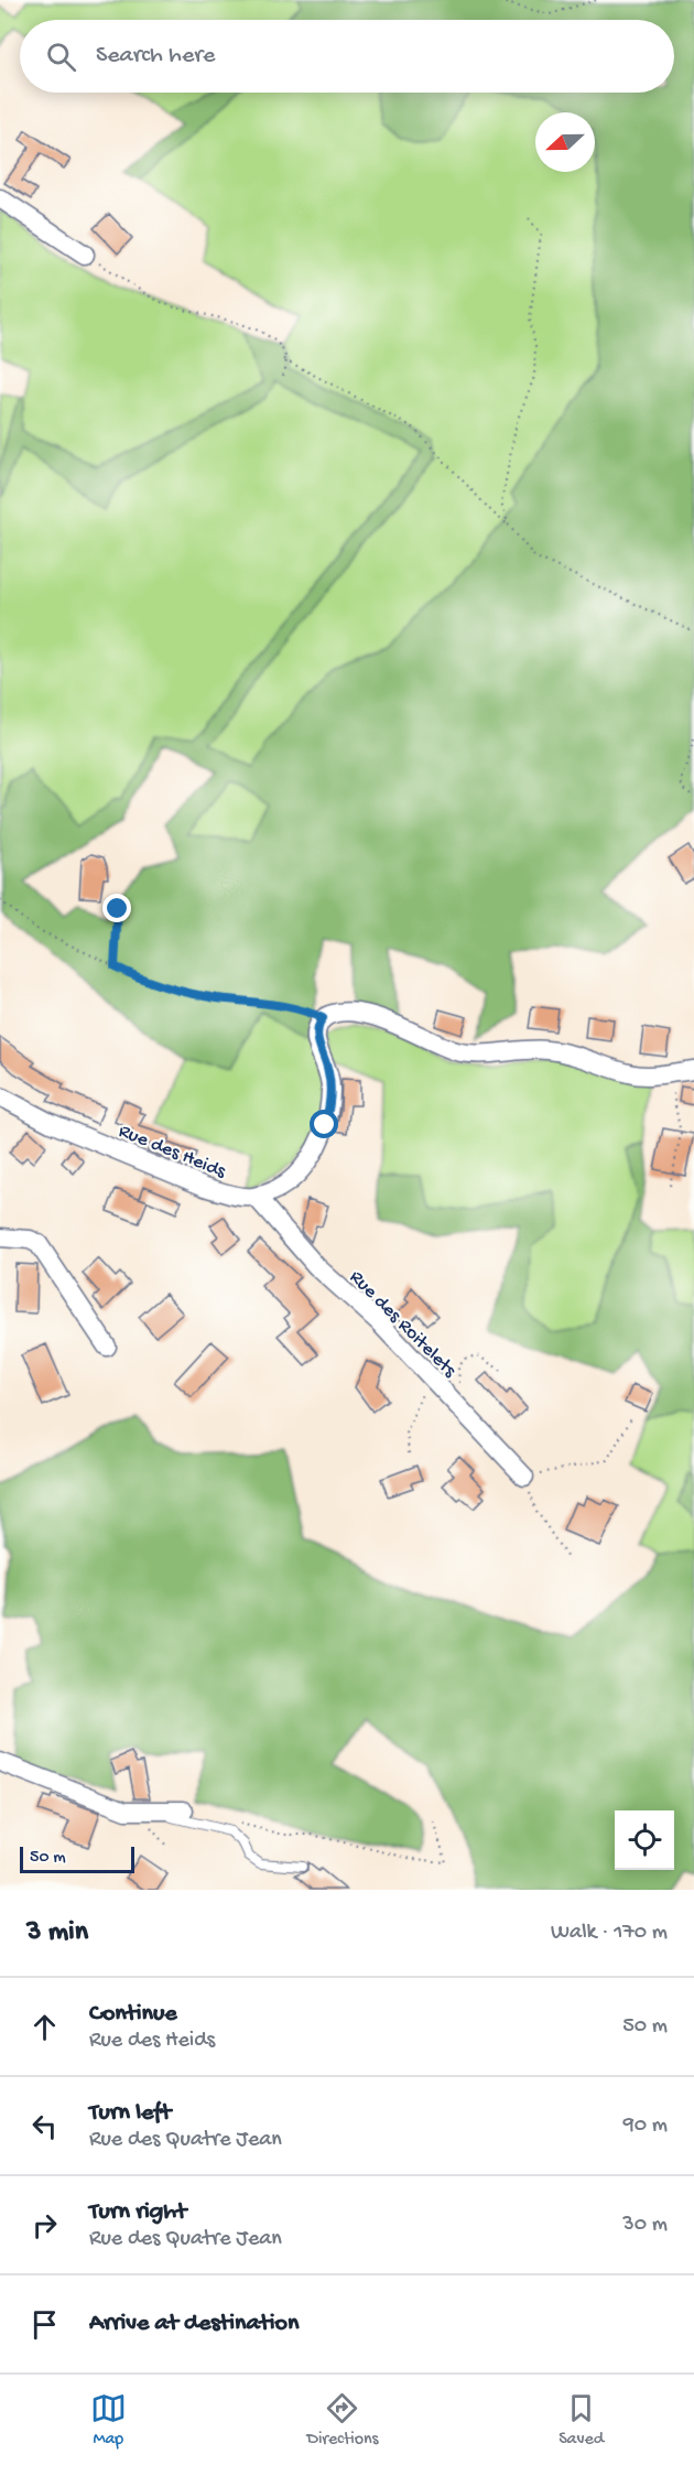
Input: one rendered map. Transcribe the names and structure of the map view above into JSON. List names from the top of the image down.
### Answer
{
  "streets": {
    "street": ["Rue des Heids", "Rue des Roitelets"]
  },
  "crossings": [
    ["Rue des Heids", "Rue des Roitelets"]
  ],
  "scale_bar": "50 m",
  "north": "left",
  "page": {
    "search": "Search here",
    "scale": "50 m",
    "heading": ["3 min", "Walk · 170 m"],
    "list": [
      ["Continue", "Rue des Heids", "50 m"],
      ["Turn left", "Rue des Quatre Jean", "90 m"],
      ["Turn right", "Rue des Quatre Jean", "30 m"],
      "Arrive at destination"
    ],
    "nav": ["Map", "Directions", "Saved"]
  }
}
